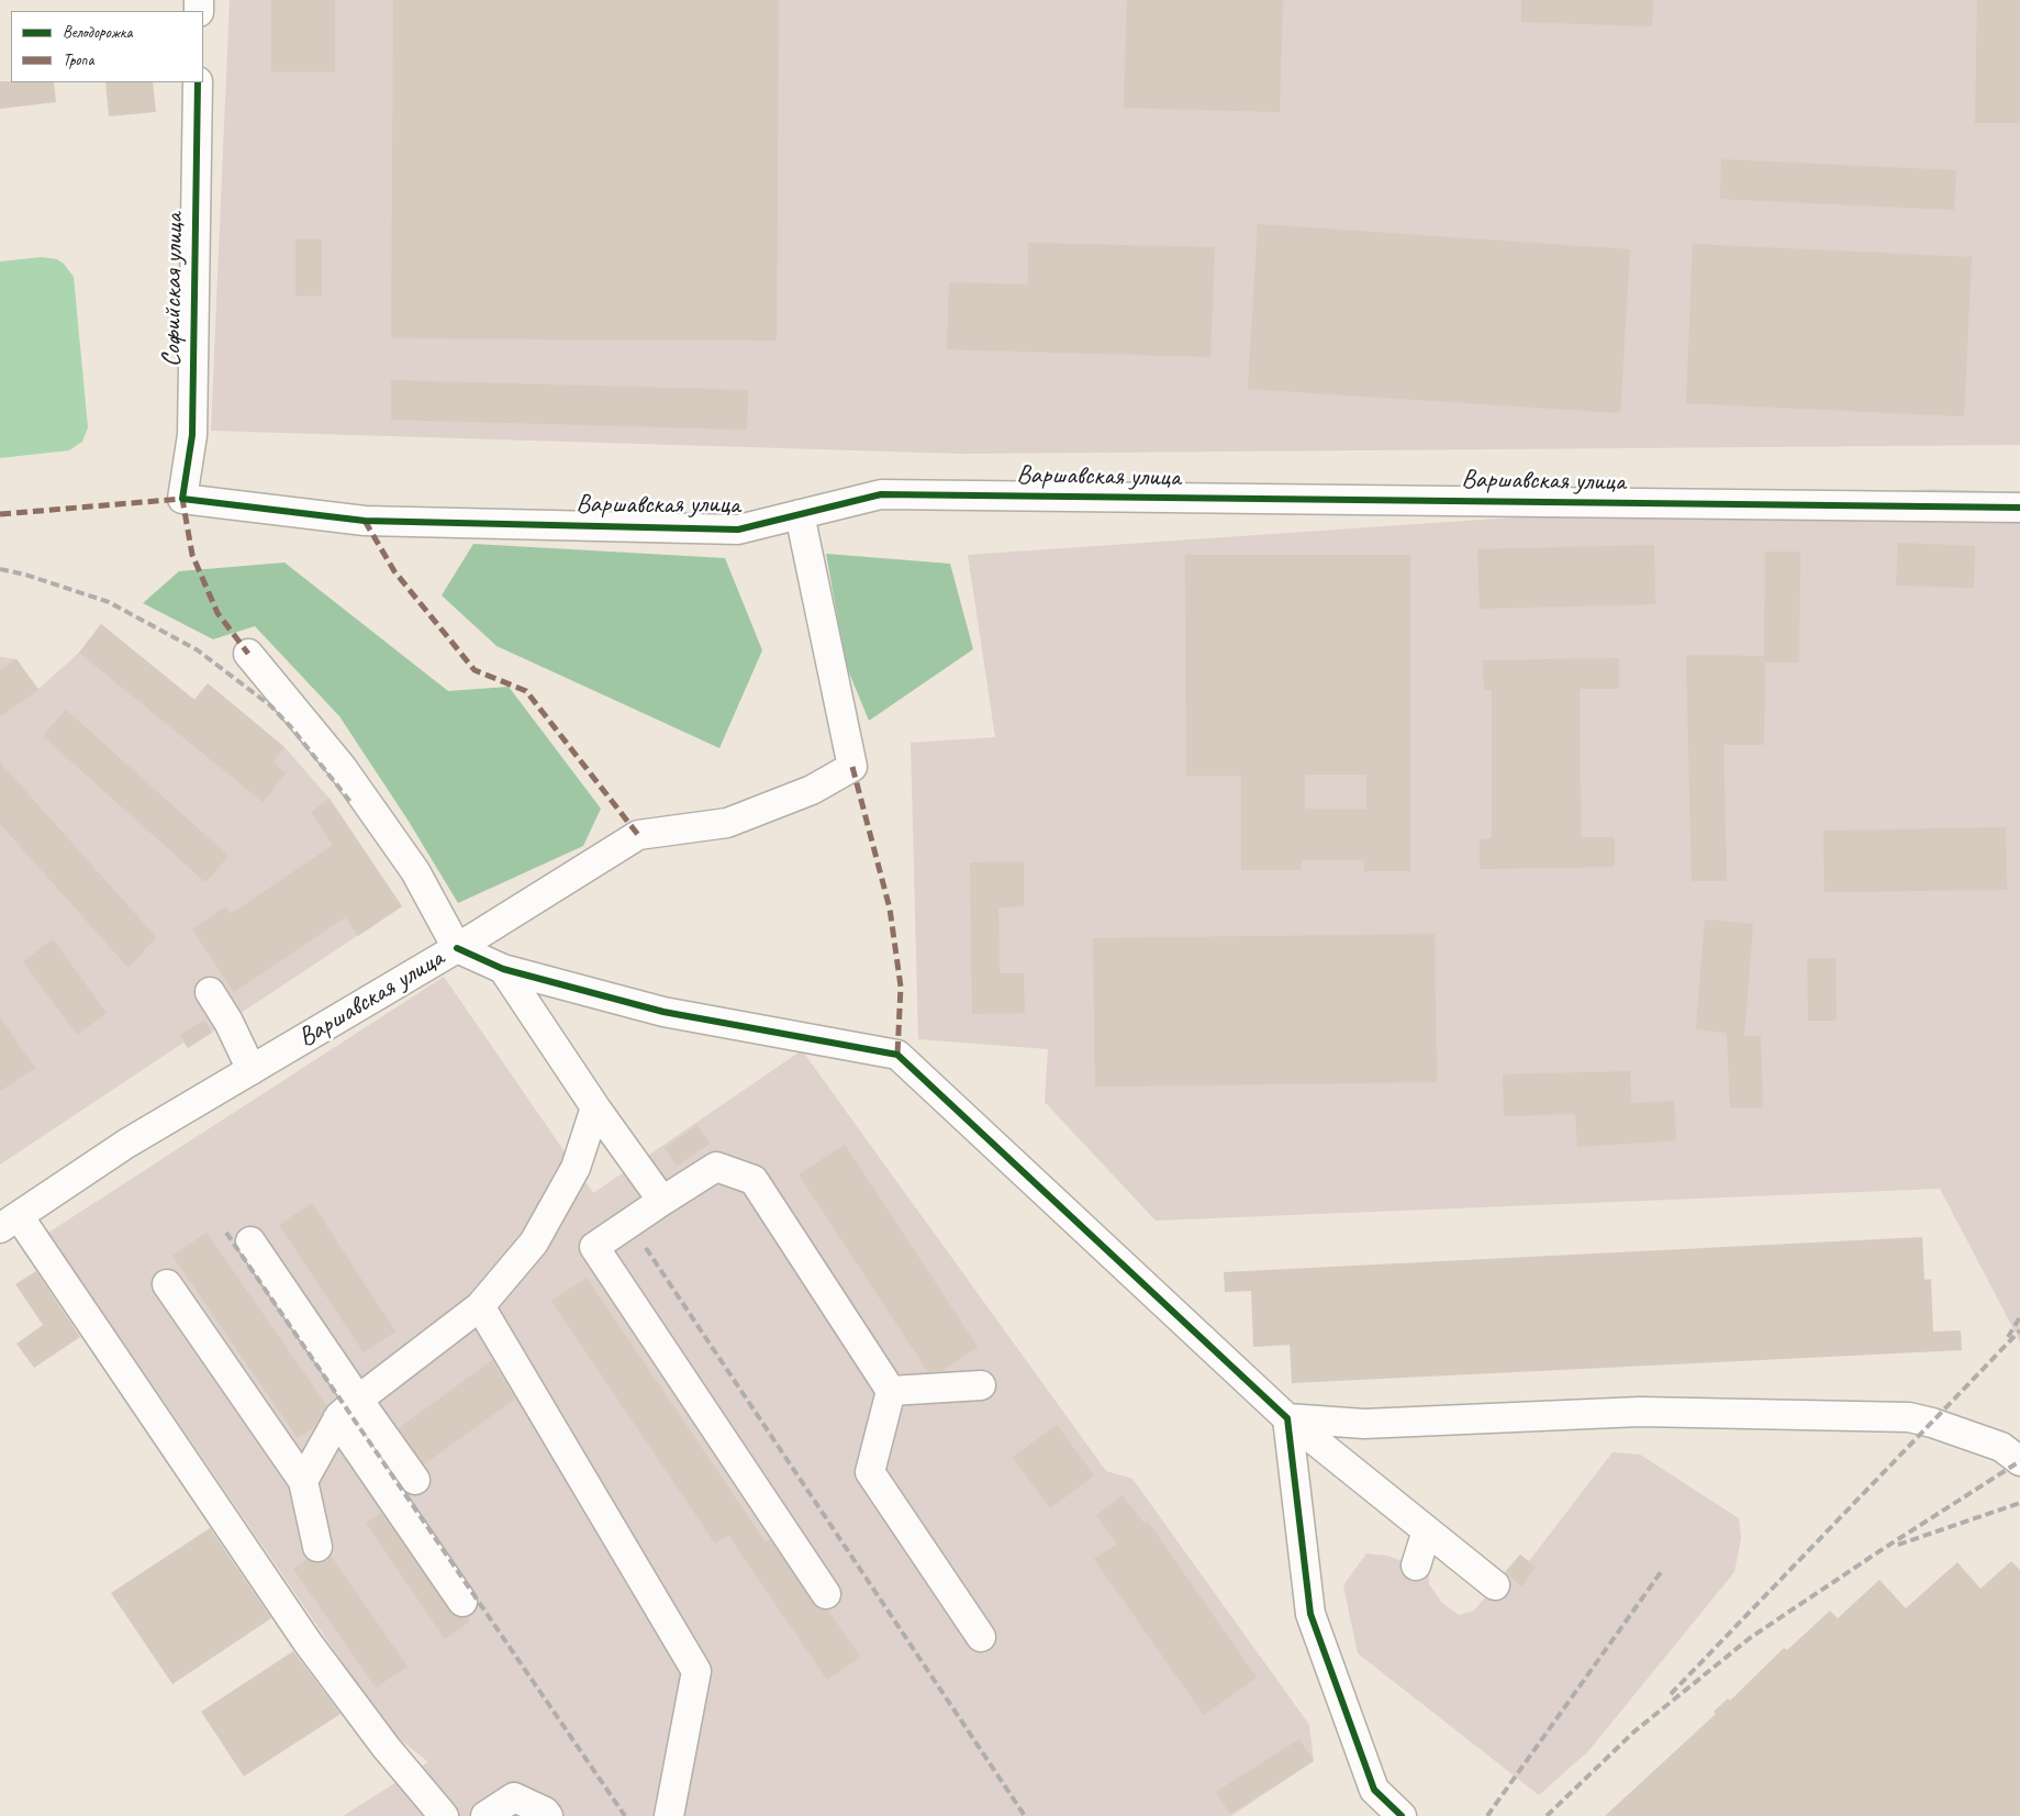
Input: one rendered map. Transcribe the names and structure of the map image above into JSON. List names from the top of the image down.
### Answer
{
  "streets": {
    "street": ["Софийская улица", "Варшавская улица"]
  },
  "crossings": [
    ["Софийская улица", "Варшавская улица"]
  ],
  "legend": ["Велодорожка", "Тропа"]
}
